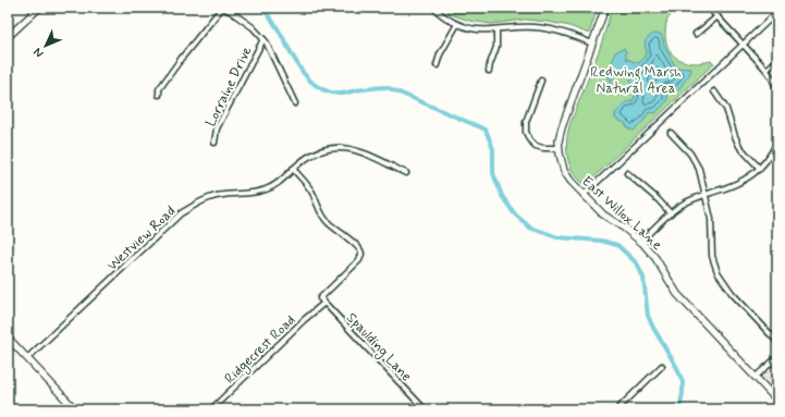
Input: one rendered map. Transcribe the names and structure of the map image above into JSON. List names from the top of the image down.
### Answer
{
  "streets": {
    "main road": ["East Willox Lane"],
    "street": [
      "Lorraine Drive",
      "Westview Road",
      "Spaulding Lane",
      "Ridgecrest Road"
    ]
  },
  "crossings": [
    ["Westview Road", "Spaulding Lane"],
    ["Spaulding Lane", "Ridgecrest Road"]
  ],
  "parks": ["Redwing Marsh Natural Area"],
  "north": "bottom left"
}
